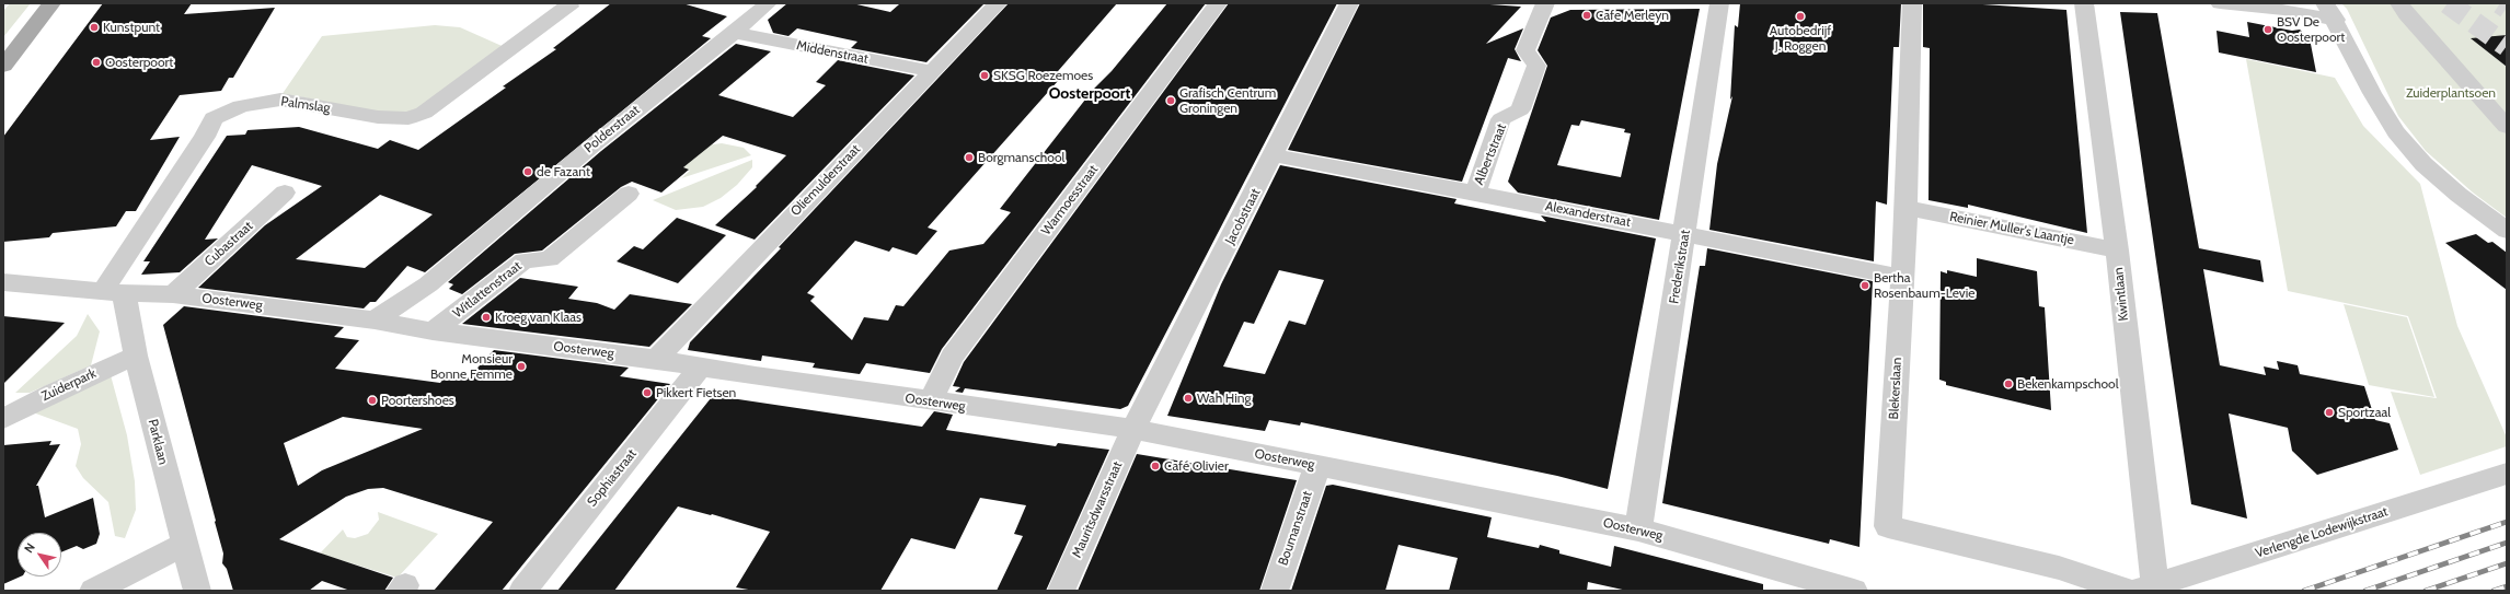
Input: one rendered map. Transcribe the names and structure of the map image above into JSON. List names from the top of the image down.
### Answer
{
  "streets": {
    "street": [
      "Middenstraat",
      "Palmslag",
      "Polderstraat",
      "Albertstraat",
      "Oliemulderstraat",
      "Warmoesstraat",
      "Alexanderstraat",
      "Jacobstraat",
      "Reinier Muller's Laantje",
      "Cubastraat",
      "Frederikstraat",
      "Witlattenstraat",
      "Kwintlaan",
      "Oosterweg",
      "Zuiderpark",
      "Blekerslaan",
      "Parklaan",
      "Sophiastraat",
      "Mauritsdwarsstraat",
      "Boumanstraat",
      "Verlengde Lodewijkstraat"
    ]
  },
  "crossings": [
    ["Middenstraat", "Polderstraat"],
    ["Middenstraat", "Oliemulderstraat"],
    ["Palmslag", "Oosterweg"],
    ["Palmslag", "Parklaan"],
    ["Polderstraat", "Oosterweg"],
    ["Albertstraat", "Alexanderstraat"],
    ["Oliemulderstraat", "Oosterweg"],
    ["Warmoesstraat", "Oosterweg"],
    ["Alexanderstraat", "Jacobstraat"],
    ["Alexanderstraat", "Frederikstraat"],
    ["Alexanderstraat", "Blekerslaan"],
    ["Jacobstraat", "Oosterweg"],
    ["Jacobstraat", "Mauritsdwarsstraat"],
    ["Reinier Muller's Laantje", "Kwintlaan"],
    ["Reinier Muller's Laantje", "Blekerslaan"],
    ["Cubastraat", "Oosterweg"],
    ["Frederikstraat", "Oosterweg"],
    ["Witlattenstraat", "Oosterweg"],
    ["Kwintlaan", "Verlengde Lodewijkstraat"],
    ["Oosterweg", "Parklaan"],
    ["Oosterweg", "Sophiastraat"],
    ["Oosterweg", "Mauritsdwarsstraat"],
    ["Oosterweg", "Boumanstraat"],
    ["Zuiderpark", "Parklaan"]
  ],
  "districts": ["Oosterpoort"],
  "parks": ["Zuiderplantsoen"],
  "places": [
    "Cafe Merleyn",
    "Autobedrijf J. Roggen",
    "Kunstpunt",
    "BSV De Oosterpoort",
    "Oosterpoort",
    "SKSG Roezemoes",
    "Grafisch Centrum Groningen",
    "Borgmanschool",
    "de Fazant",
    "Bertha Rosenbaum-Levie",
    "Kroeg van Klaas",
    "Monsieur Bonne Femme",
    "Bekenkampschool",
    "Pikkert Fietsen",
    "Wah Hing",
    "Poortershoes",
    "Sportzaal",
    "Café Olivier"
  ],
  "north": "top left"
}
